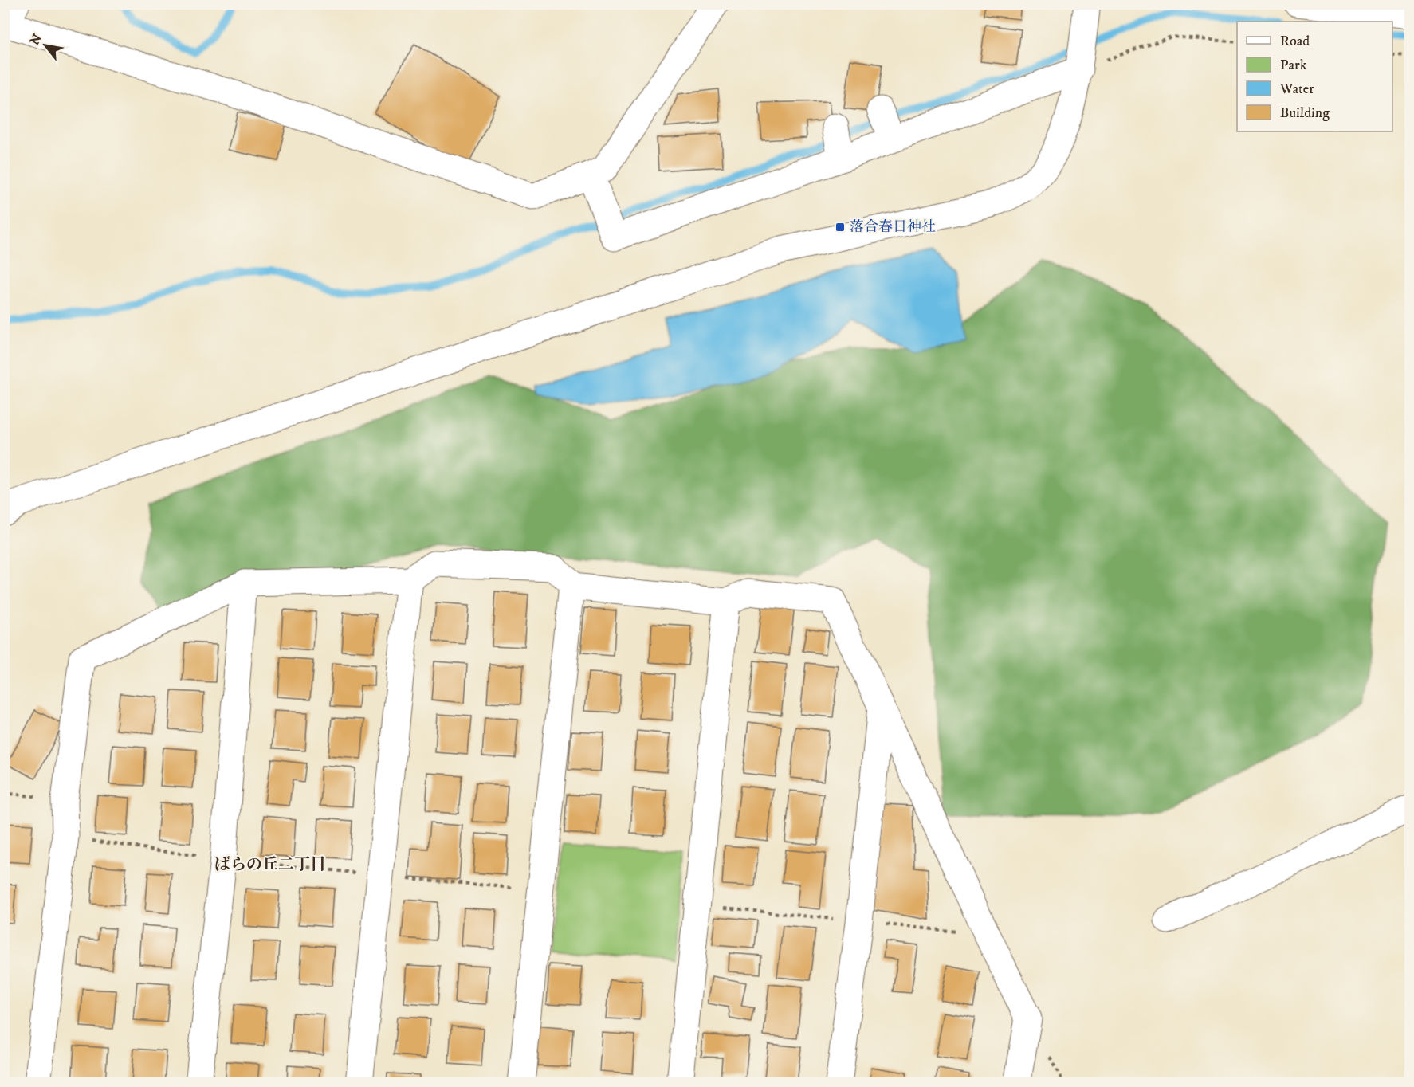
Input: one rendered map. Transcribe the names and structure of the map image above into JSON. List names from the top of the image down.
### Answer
{
  "districts": ["ばらの丘二丁目"],
  "places": {
    "transit": ["落合春日神社"]
  },
  "legend": [
    "Road",
    "Park",
    "Water",
    "Building"
  ],
  "north": "top left"
}
